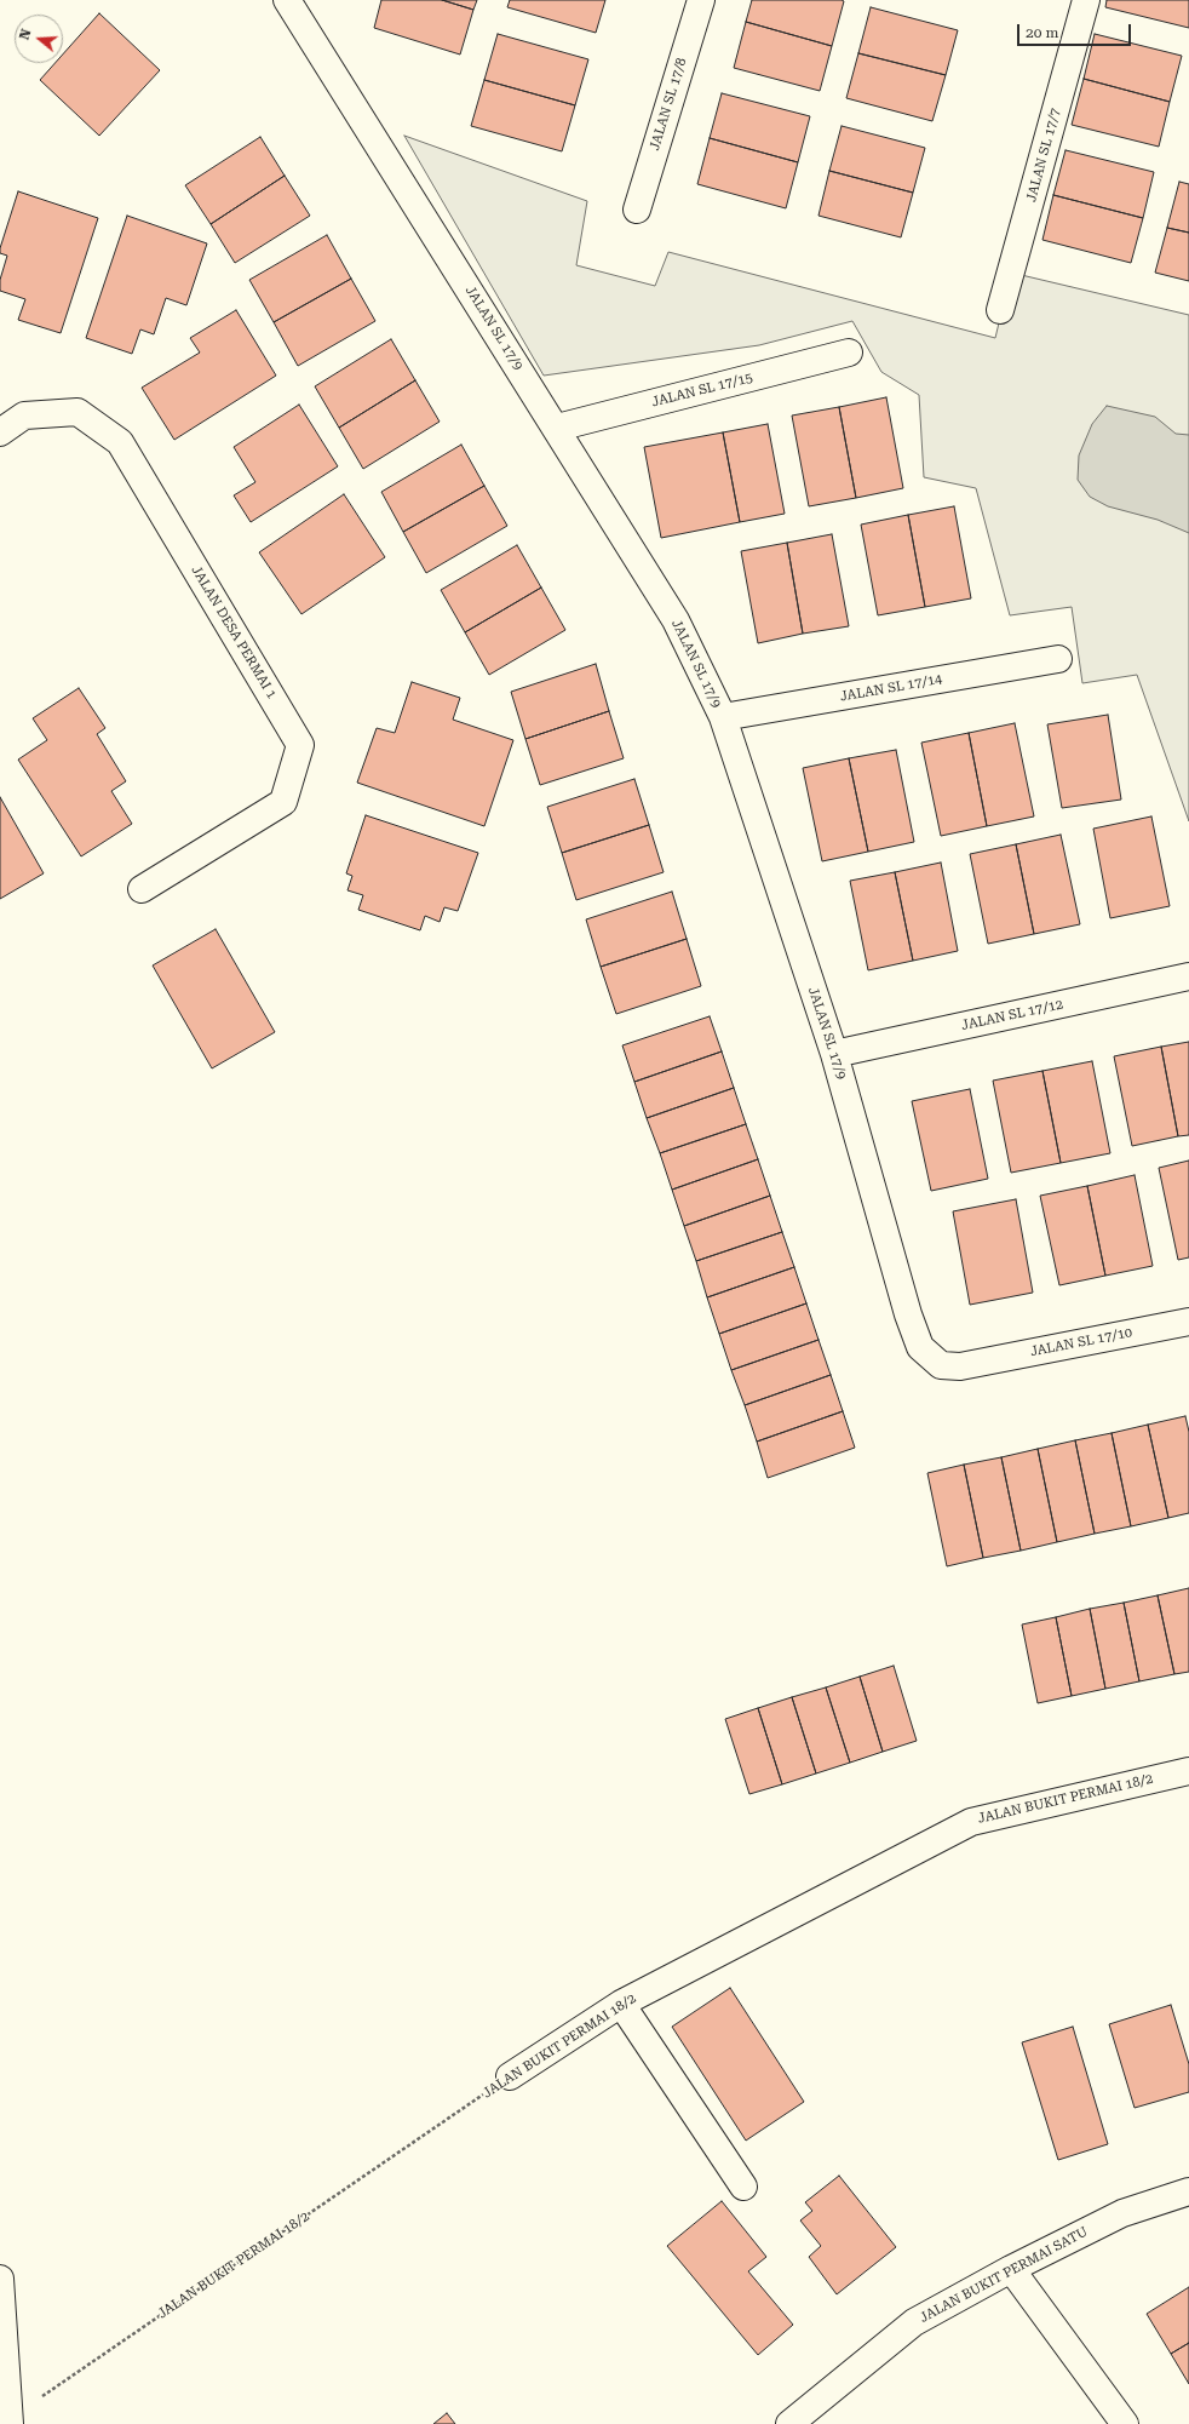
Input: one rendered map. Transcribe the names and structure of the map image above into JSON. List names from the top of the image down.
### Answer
{
  "streets": {
    "street": [
      "JALAN SL 17/8",
      "JALAN SL 17/7",
      "JALAN SL 17/9",
      "JALAN SL 17/15",
      "JALAN DESA PERMAI 1",
      "JALAN SL 17/14",
      "JALAN SL 17/12",
      "JALAN SL 17/10",
      "JALAN BUKIT PERMAI 18/2",
      "JALAN BUKIT PERMAI SATU"
    ]
  },
  "crossings": [
    ["JALAN SL 17/9", "JALAN SL 17/15"],
    ["JALAN SL 17/9", "JALAN SL 17/14"],
    ["JALAN SL 17/9", "JALAN SL 17/12"],
    ["JALAN SL 17/9", "JALAN SL 17/10"]
  ],
  "scale_bar": "20 m",
  "north": "left"
}
